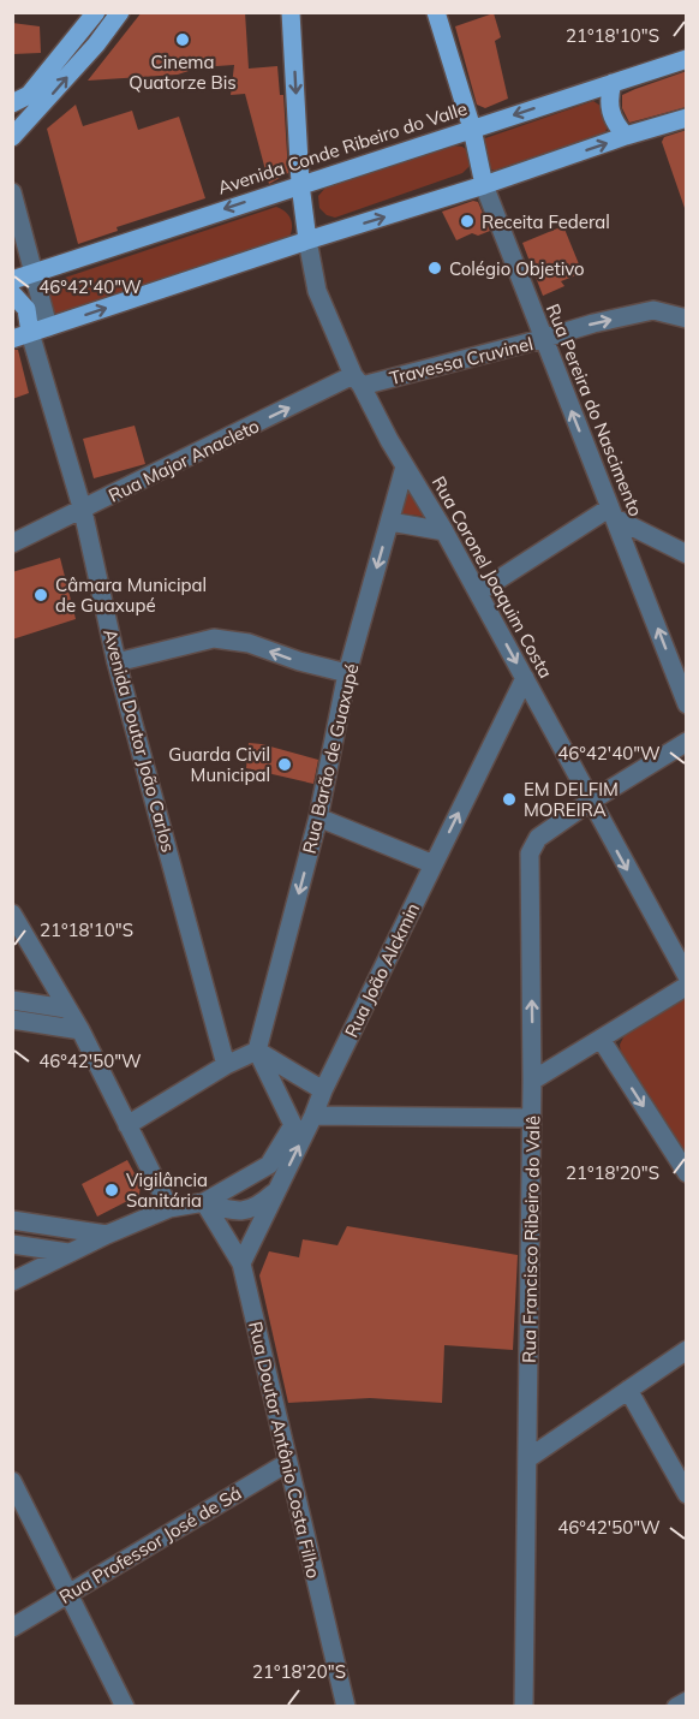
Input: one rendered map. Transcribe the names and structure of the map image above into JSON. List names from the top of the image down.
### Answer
{
  "streets": {
    "main road": ["Avenida Conde Ribeiro do Valle", "Rua Pereira do Nascimento", "Rua Coronel Joaquim Costa"],
    "street": [
      "Travessa Cruvinel",
      "Rua Major Anacleto",
      "Avenida Doutor João Carlos",
      "Rua Barão de Guaxupé",
      "Rua João Alckmin",
      "Rua Francisco Ribeiro do Valê",
      "Rua Doutor Antônio Costa Filho",
      "Rua Professor José de Sá"
    ]
  },
  "crossings": [
    ["Avenida Conde Ribeiro do Valle", "Rua Pereira do Nascimento"],
    ["Avenida Conde Ribeiro do Valle", "Rua Coronel Joaquim Costa"],
    ["Travessa Cruvinel", "Rua Pereira do Nascimento"],
    ["Travessa Cruvinel", "Rua Major Anacleto"],
    ["Travessa Cruvinel", "Rua Coronel Joaquim Costa"],
    ["Rua Major Anacleto", "Rua Coronel Joaquim Costa"],
    ["Rua Major Anacleto", "Avenida Doutor João Carlos"],
    ["Rua Coronel Joaquim Costa", "Rua Barão de Guaxupé"],
    ["Rua Coronel Joaquim Costa", "Rua João Alckmin"],
    ["Rua Coronel Joaquim Costa", "Rua Francisco Ribeiro do Valê"],
    ["Rua João Alckmin", "Rua Doutor Antônio Costa Filho"],
    ["Rua Doutor Antônio Costa Filho", "Rua Professor José de Sá"]
  ],
  "one_way": [
    "Travessa Cruvinel",
    "Rua Pereira do Nascimento",
    "Rua Major Anacleto",
    "Rua Coronel Joaquim Costa",
    "Rua Barão de Guaxupé",
    "Rua João Alckmin"
  ],
  "places": [
    "Cinema Quatorze Bis",
    "Receita Federal",
    "Colégio Objetivo",
    "Câmara Municipal de Guaxupé",
    "Guarda Civil Municipal",
    "EM DELFIM MOREIRA",
    "Vigilância Sanitária"
  ],
  "coordinates": [
    "21°18'10\"S",
    "46°42'40\"W",
    "46°42'50\"W",
    "21°18'20\"S"
  ]
}
